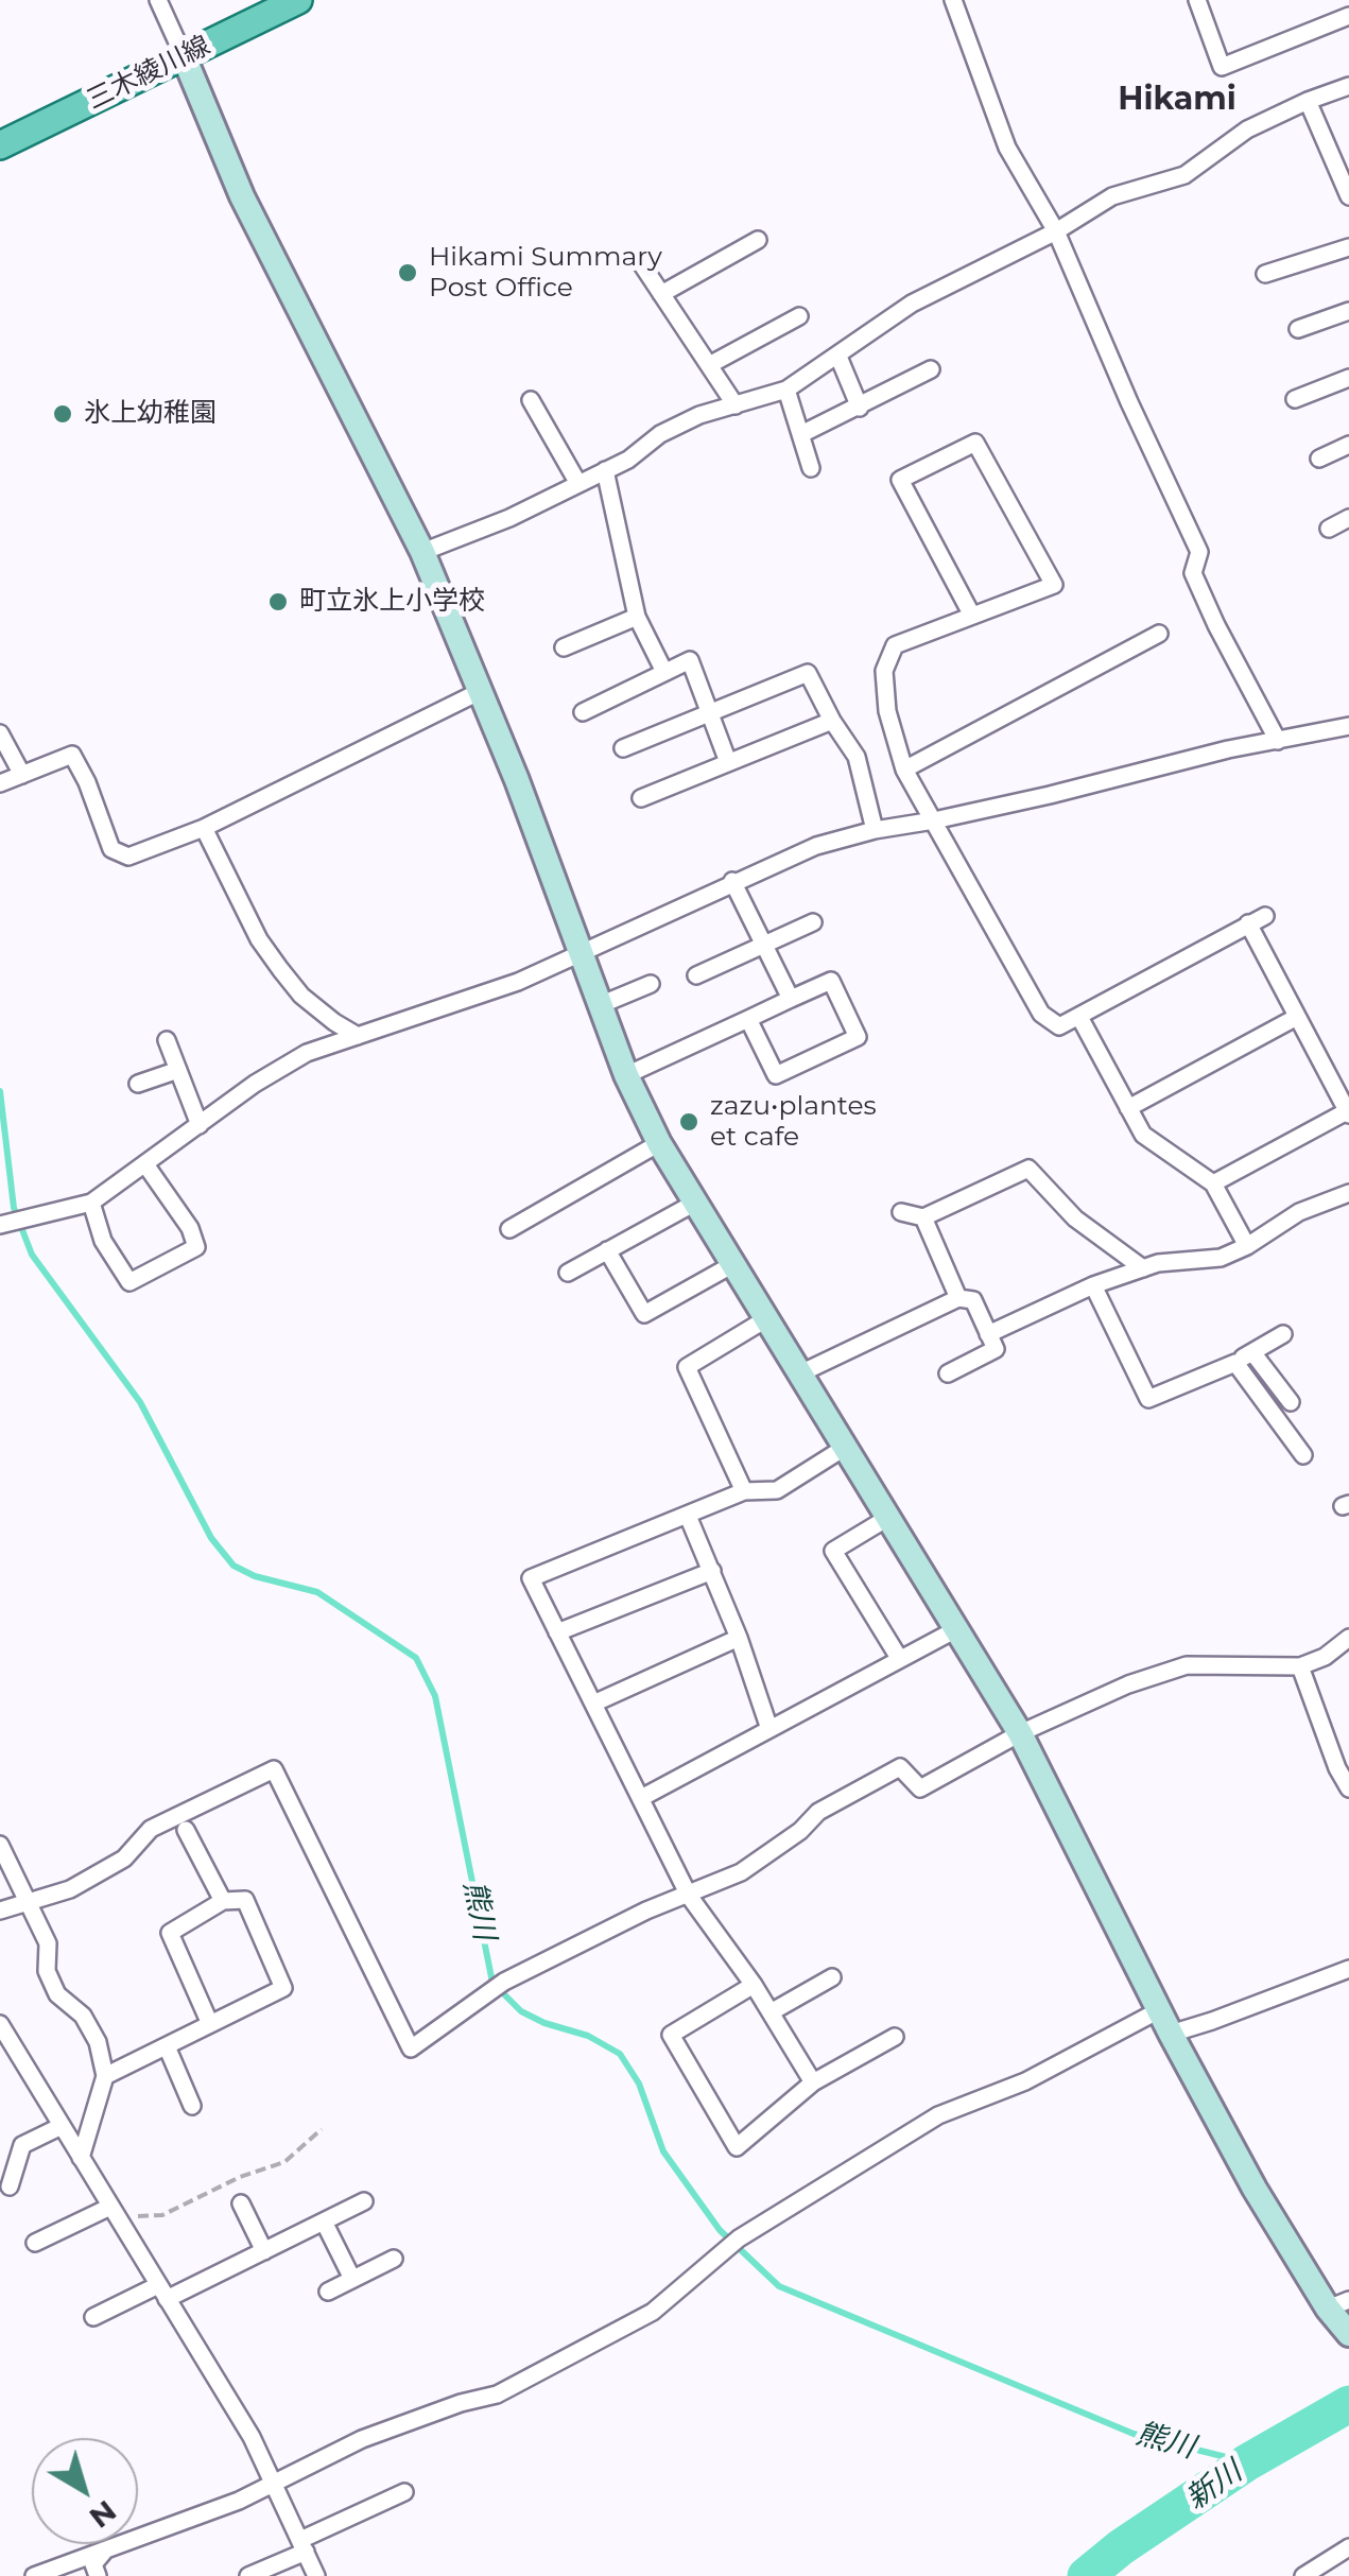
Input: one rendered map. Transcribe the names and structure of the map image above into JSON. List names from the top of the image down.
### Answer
{
  "streets": {
    "main road": ["三木綾川線"]
  },
  "districts": ["Hikami"],
  "water": ["熊川", "新川"],
  "places": [
    "Hikami Summary Post Office",
    "氷上幼稚園",
    "町立氷上小学校",
    "zazu•plantes et cafe"
  ],
  "north": "bottom right"
}
